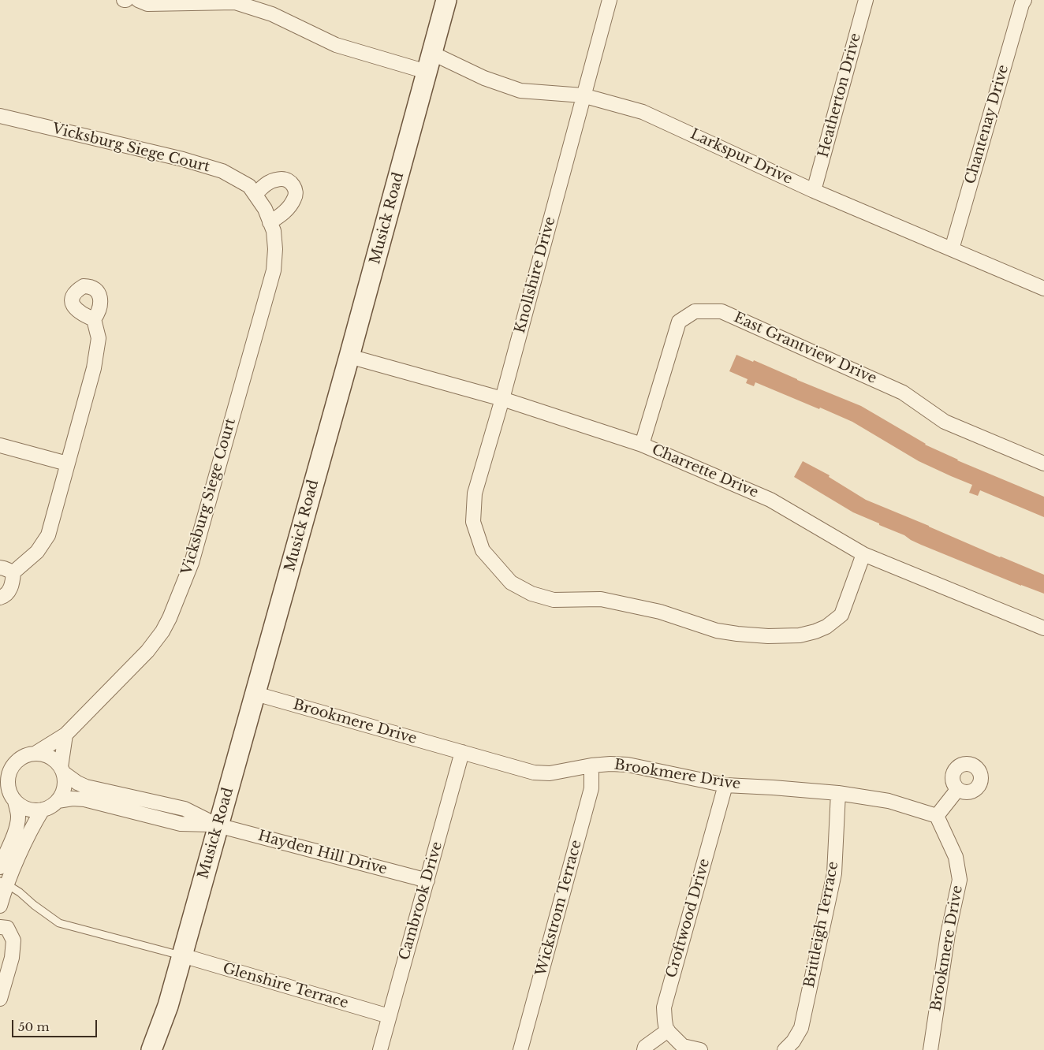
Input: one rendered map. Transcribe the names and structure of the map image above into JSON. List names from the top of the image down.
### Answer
{
  "streets": {
    "street": [
      "Heatherton Drive",
      "Chantenay Drive",
      "Vicksburg Siege Court",
      "Larkspur Drive",
      "Musick Road",
      "Knollshire Drive",
      "East Grantview Drive",
      "Charrette Drive",
      "Brookmere Drive",
      "Hayden Hill Drive",
      "Cambrook Drive",
      "Wickstrom Terrace",
      "Croftwood Drive",
      "Brittleigh Terrace",
      "Glenshire Terrace"
    ]
  },
  "crossings": [
    ["Heatherton Drive", "Larkspur Drive"],
    ["Chantenay Drive", "Larkspur Drive"],
    ["Larkspur Drive", "Musick Road"],
    ["Larkspur Drive", "Knollshire Drive"],
    ["Musick Road", "Charrette Drive"],
    ["Musick Road", "Brookmere Drive"],
    ["Musick Road", "Hayden Hill Drive"],
    ["Musick Road", "Glenshire Terrace"],
    ["Knollshire Drive", "Charrette Drive"],
    ["East Grantview Drive", "Charrette Drive"],
    ["Brookmere Drive", "Cambrook Drive"],
    ["Brookmere Drive", "Wickstrom Terrace"],
    ["Brookmere Drive", "Croftwood Drive"],
    ["Brookmere Drive", "Brittleigh Terrace"],
    ["Hayden Hill Drive", "Cambrook Drive"],
    ["Cambrook Drive", "Glenshire Terrace"]
  ],
  "scale_bar": "50 m"
}
